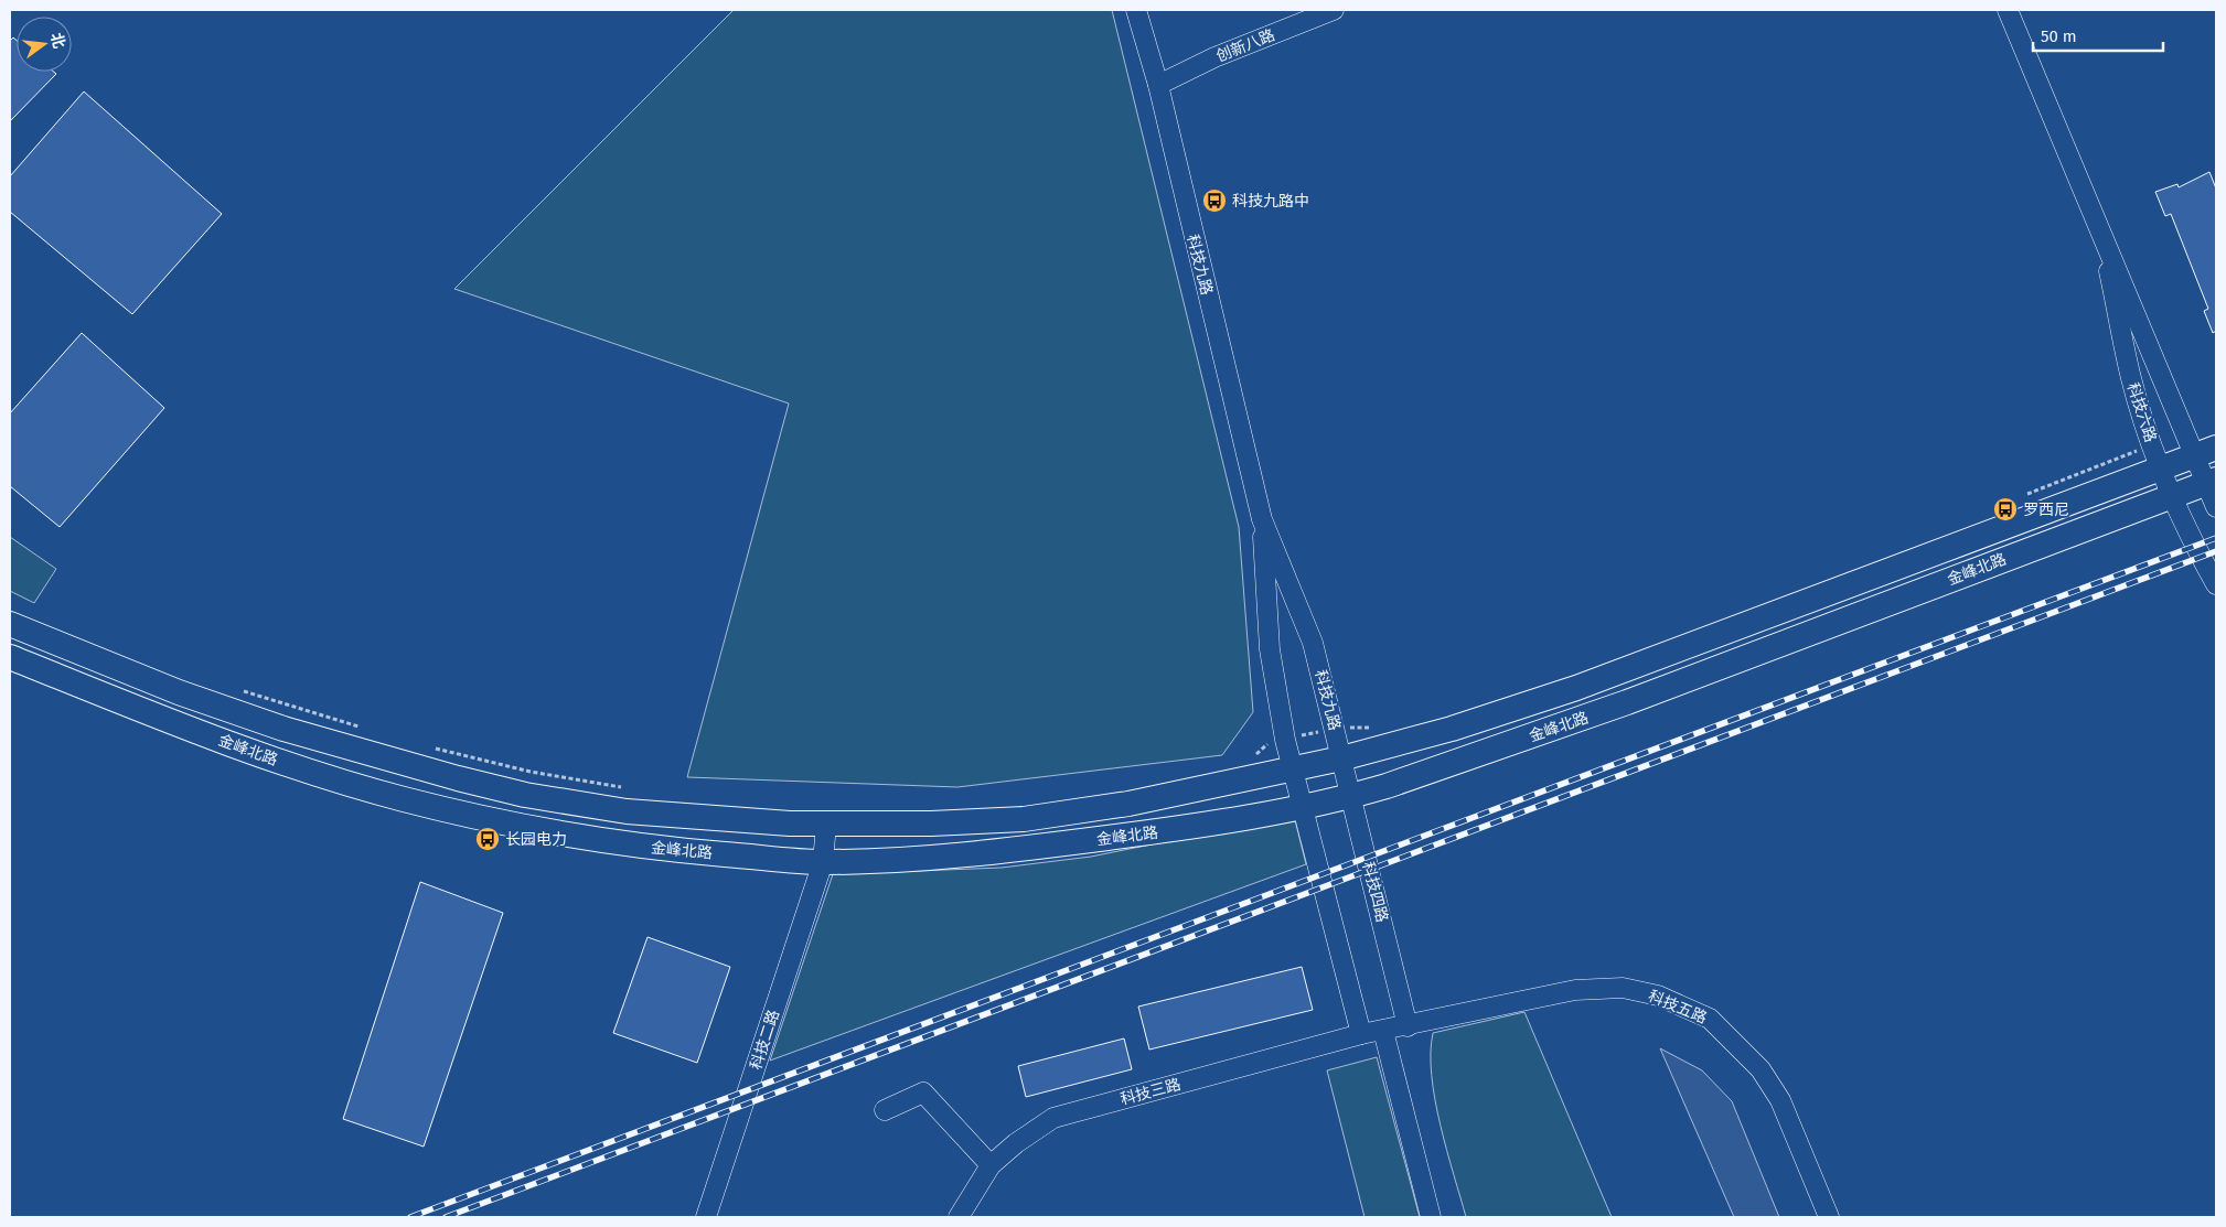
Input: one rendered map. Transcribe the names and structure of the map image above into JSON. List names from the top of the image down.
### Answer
{
  "streets": {
    "main road": ["金峰北路"],
    "street": [
      "创新八路",
      "科技九路",
      "科技六路",
      "科技四路",
      "科技五路",
      "科技二路",
      "科技三路"
    ]
  },
  "crossings": [
    ["创新八路", "科技九路"],
    ["科技九路", "金峰北路"],
    ["科技九路", "科技四路"],
    ["科技六路", "金峰北路"],
    ["金峰北路", "科技四路"],
    ["金峰北路", "科技二路"],
    ["科技四路", "科技五路"],
    ["科技五路", "科技三路"]
  ],
  "places": {
    "bus stop": ["科技九路中", "罗西尼", "长园电力"]
  },
  "scale_bar": "50 m",
  "north": "right"
}
